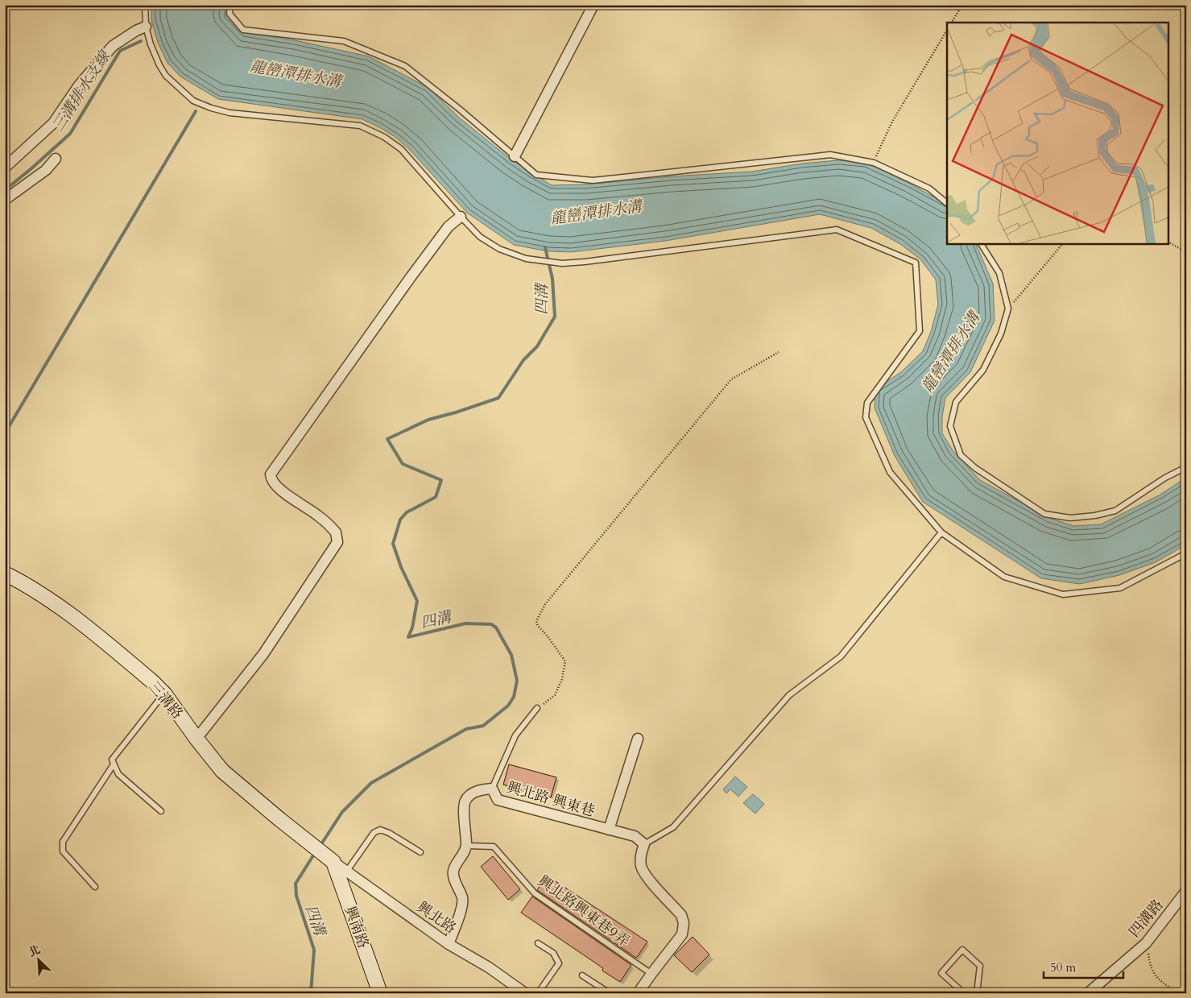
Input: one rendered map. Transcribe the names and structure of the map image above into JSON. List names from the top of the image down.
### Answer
{
  "streets": {
    "street": [
      "三溝路",
      "興北路 興東巷",
      "興北路",
      "四溝路",
      "興南路"
    ],
    "lane": ["興北路興東巷9弄"]
  },
  "crossings": [
    ["三溝路", "興北路"],
    ["三溝路", "興南路"],
    ["興北路", "興南路"]
  ],
  "water": ["龍巒潭排水溝", "三溝排水支線", "四溝"],
  "scale_bar": "50 m",
  "north": "top left"
}
